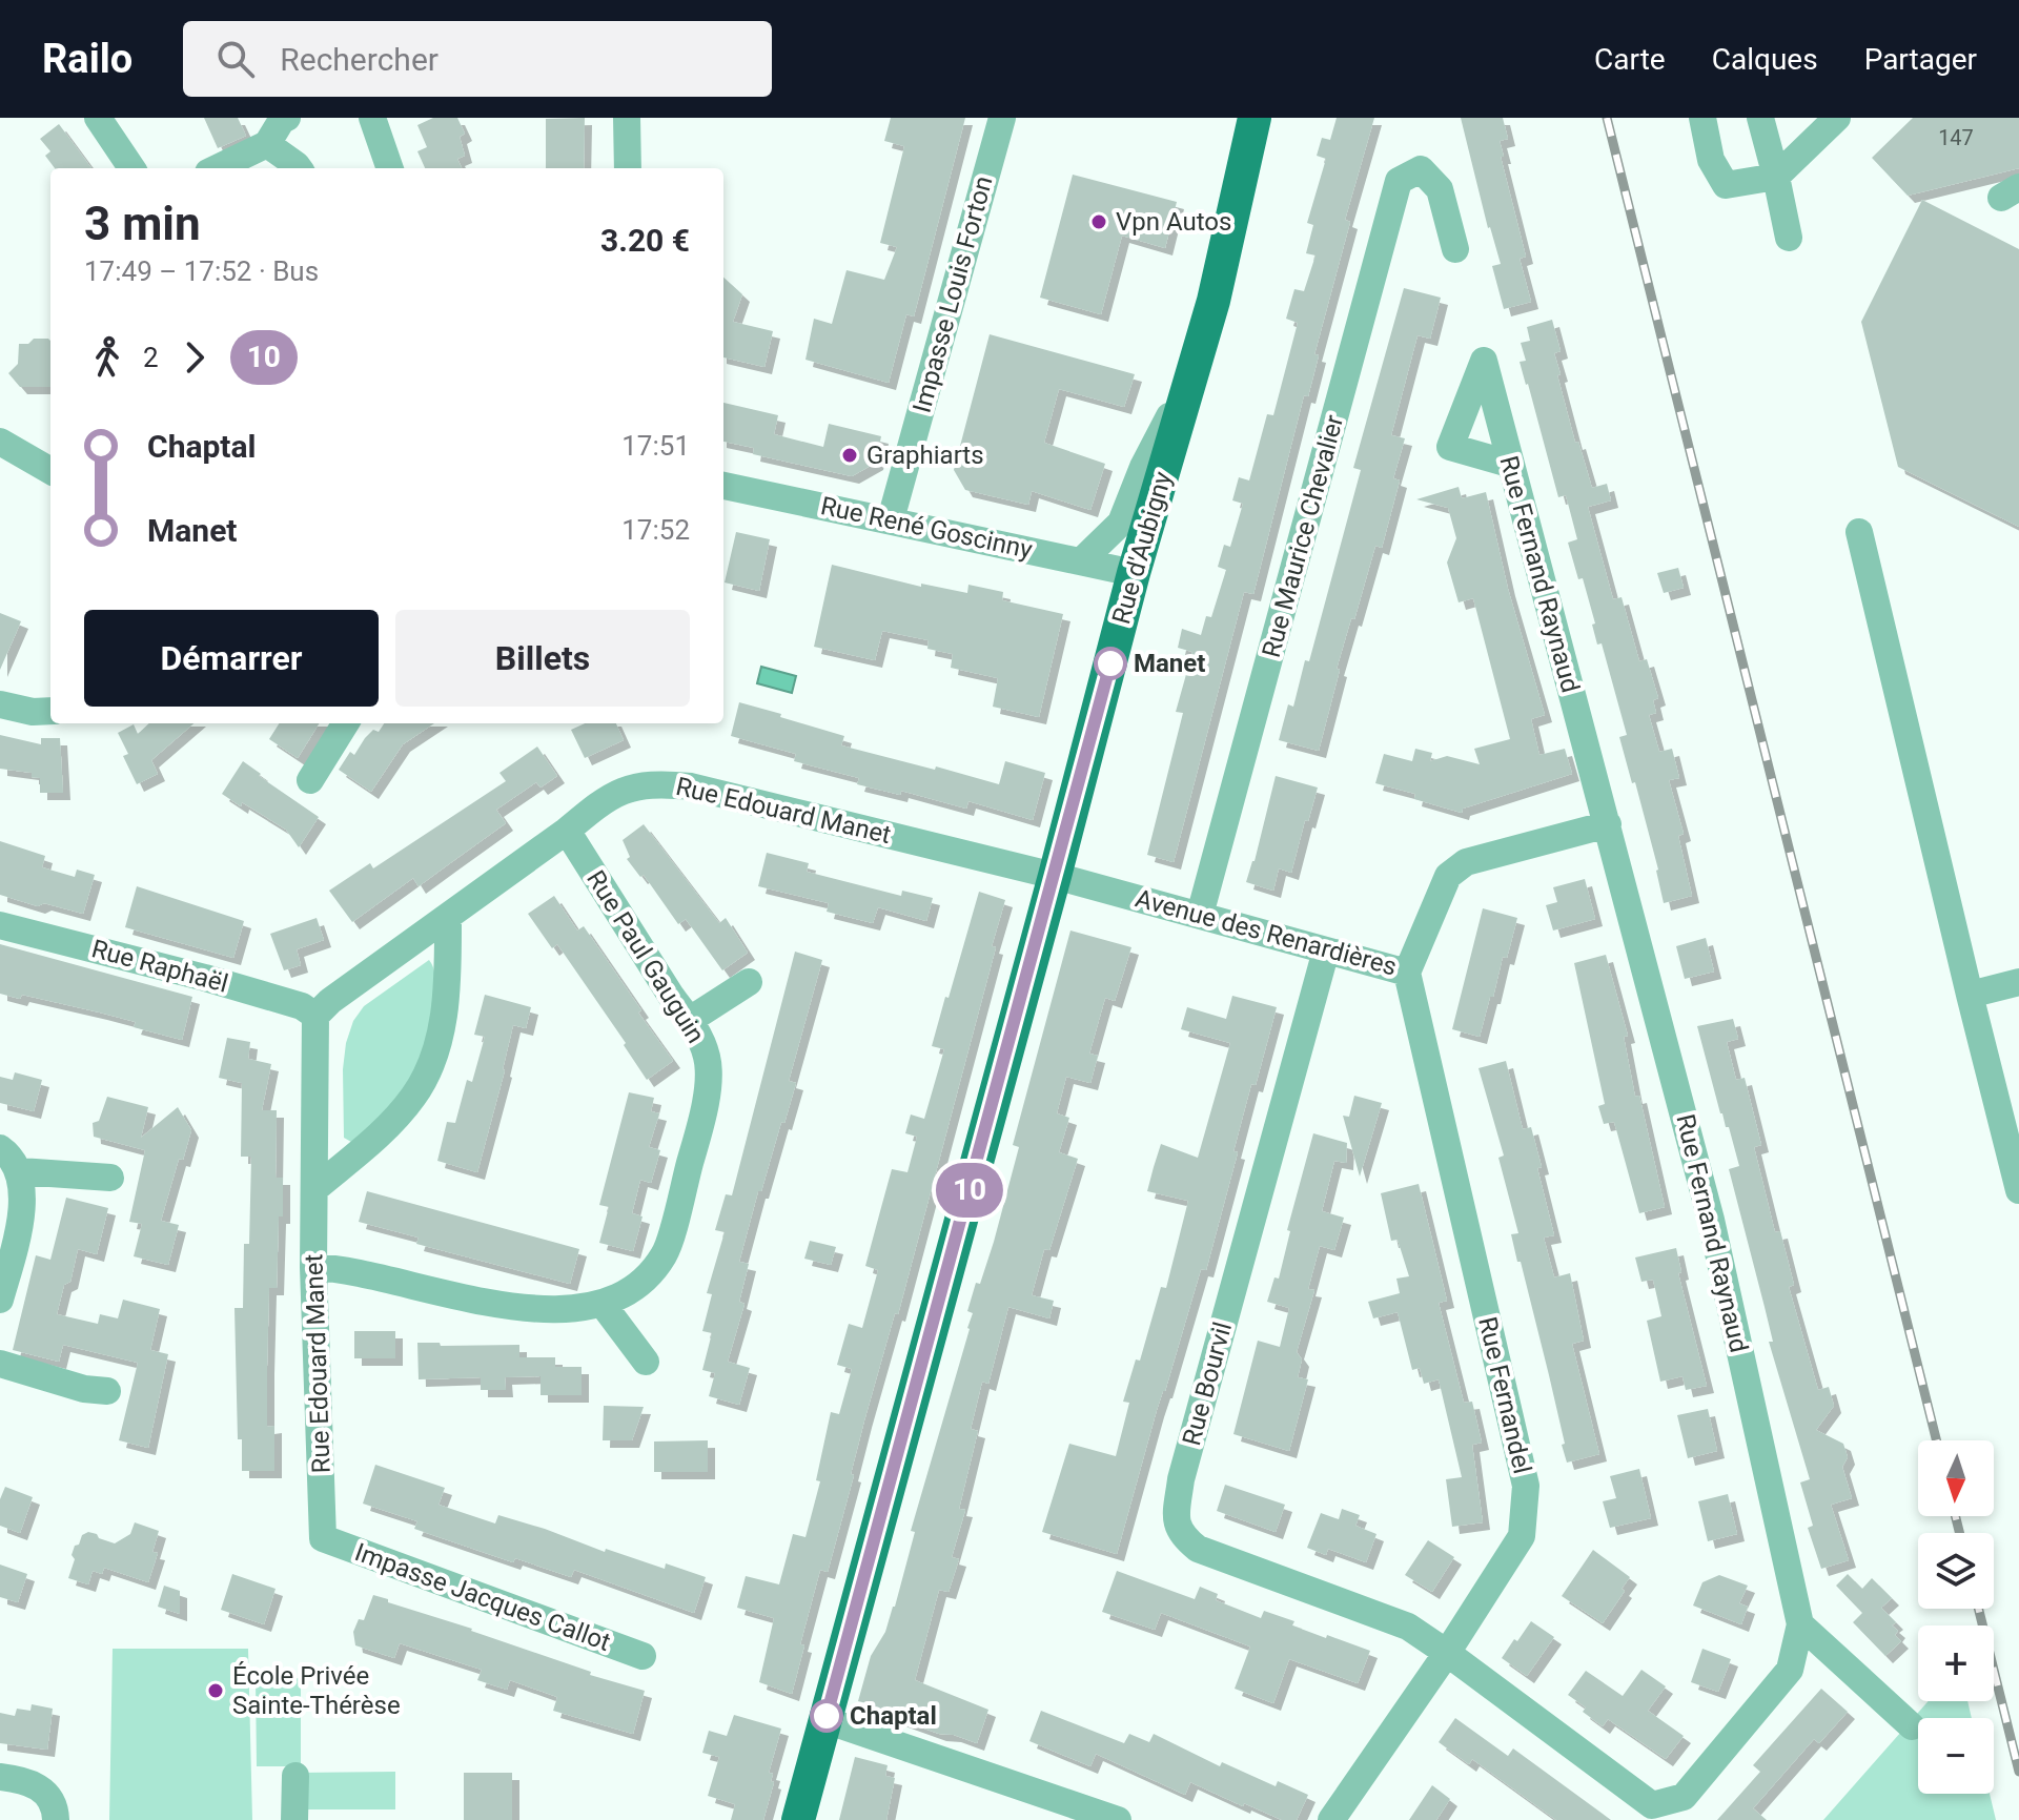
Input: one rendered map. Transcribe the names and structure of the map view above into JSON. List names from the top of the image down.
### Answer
{
  "streets": {
    "main road": ["Rue d'Aubigny"],
    "street": [
      "Impasse Louis Forton",
      "Rue René Goscinny",
      "Rue Maurice Chevalier",
      "Rue Fernand Raynaud",
      "Rue Edouard Manet",
      "Avenue des Renardières",
      "Rue Paul Gauguin",
      "Rue Raphaël",
      "Rue Bourvil",
      "Rue Fernandel",
      "Impasse Jacques Callot"
    ]
  },
  "crossings": [
    ["Impasse Louis Forton", "Rue René Goscinny"],
    ["Rue René Goscinny", "Rue d'Aubigny"],
    ["Rue Maurice Chevalier", "Avenue des Renardières"],
    ["Rue d'Aubigny", "Rue Edouard Manet"],
    ["Rue d'Aubigny", "Avenue des Renardières"],
    ["Rue Fernand Raynaud", "Avenue des Renardières"],
    ["Rue Fernand Raynaud", "Rue Bourvil"],
    ["Rue Fernand Raynaud", "Rue Fernandel"],
    ["Rue Edouard Manet", "Avenue des Renardières"],
    ["Rue Edouard Manet", "Rue Paul Gauguin"],
    ["Rue Edouard Manet", "Rue Raphaël"],
    ["Rue Edouard Manet", "Impasse Jacques Callot"],
    ["Avenue des Renardières", "Rue Bourvil"],
    ["Avenue des Renardières", "Rue Fernandel"],
    ["Rue Bourvil", "Rue Fernandel"]
  ],
  "places": [
    "Vpn Autos",
    "Graphiarts",
    "Manet",
    "École Privée Sainte-Thérèse",
    "Chaptal"
  ],
  "lines": ["bus line 10"],
  "house_numbers": ["147"],
  "north": "bottom",
  "page": {
    "header": "Railo",
    "search": "Rechercher",
    "nav": ["Carte", "Calques", "Partager"],
    "on_map": "10",
    "heading": ["3 min", "17:49 – 17:52 · Bus", "3.20 €"],
    "legs": ["2", "10"],
    "list": [
      {
        "name": "Chaptal",
        "value": "17:51"
      },
      {
        "name": "Manet",
        "value": "17:52"
      }
    ],
    "buttons": ["Démarrer", "Billets"],
    "map_buttons": ["+", "−"]
  }
}
